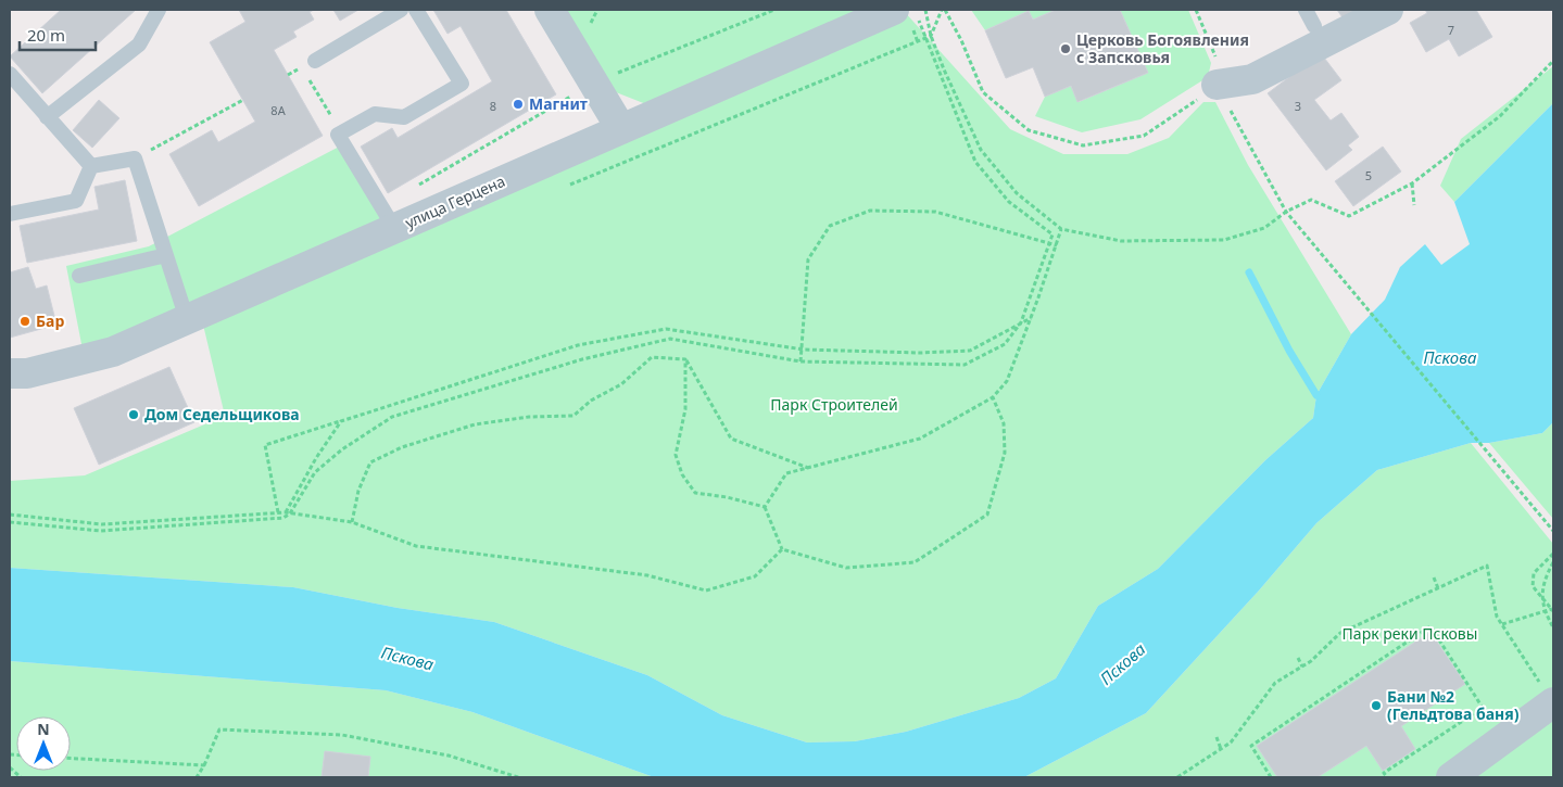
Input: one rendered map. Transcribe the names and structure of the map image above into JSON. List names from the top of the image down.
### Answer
{
  "streets": {
    "street": ["улица Герцена"]
  },
  "water": ["Пскова"],
  "parks": ["Парк Строителей", "Парк реки Псковы"],
  "places": [
    "Церковь Богоявления с Запсковья",
    "Магнит",
    "Бар",
    "Дом Седельщикова",
    "Бани №2 (Гельдтова баня)"
  ],
  "house_numbers": [
    "7",
    "8",
    "3",
    "8А",
    "5"
  ],
  "scale_bar": "20 m",
  "north": "top"
}
